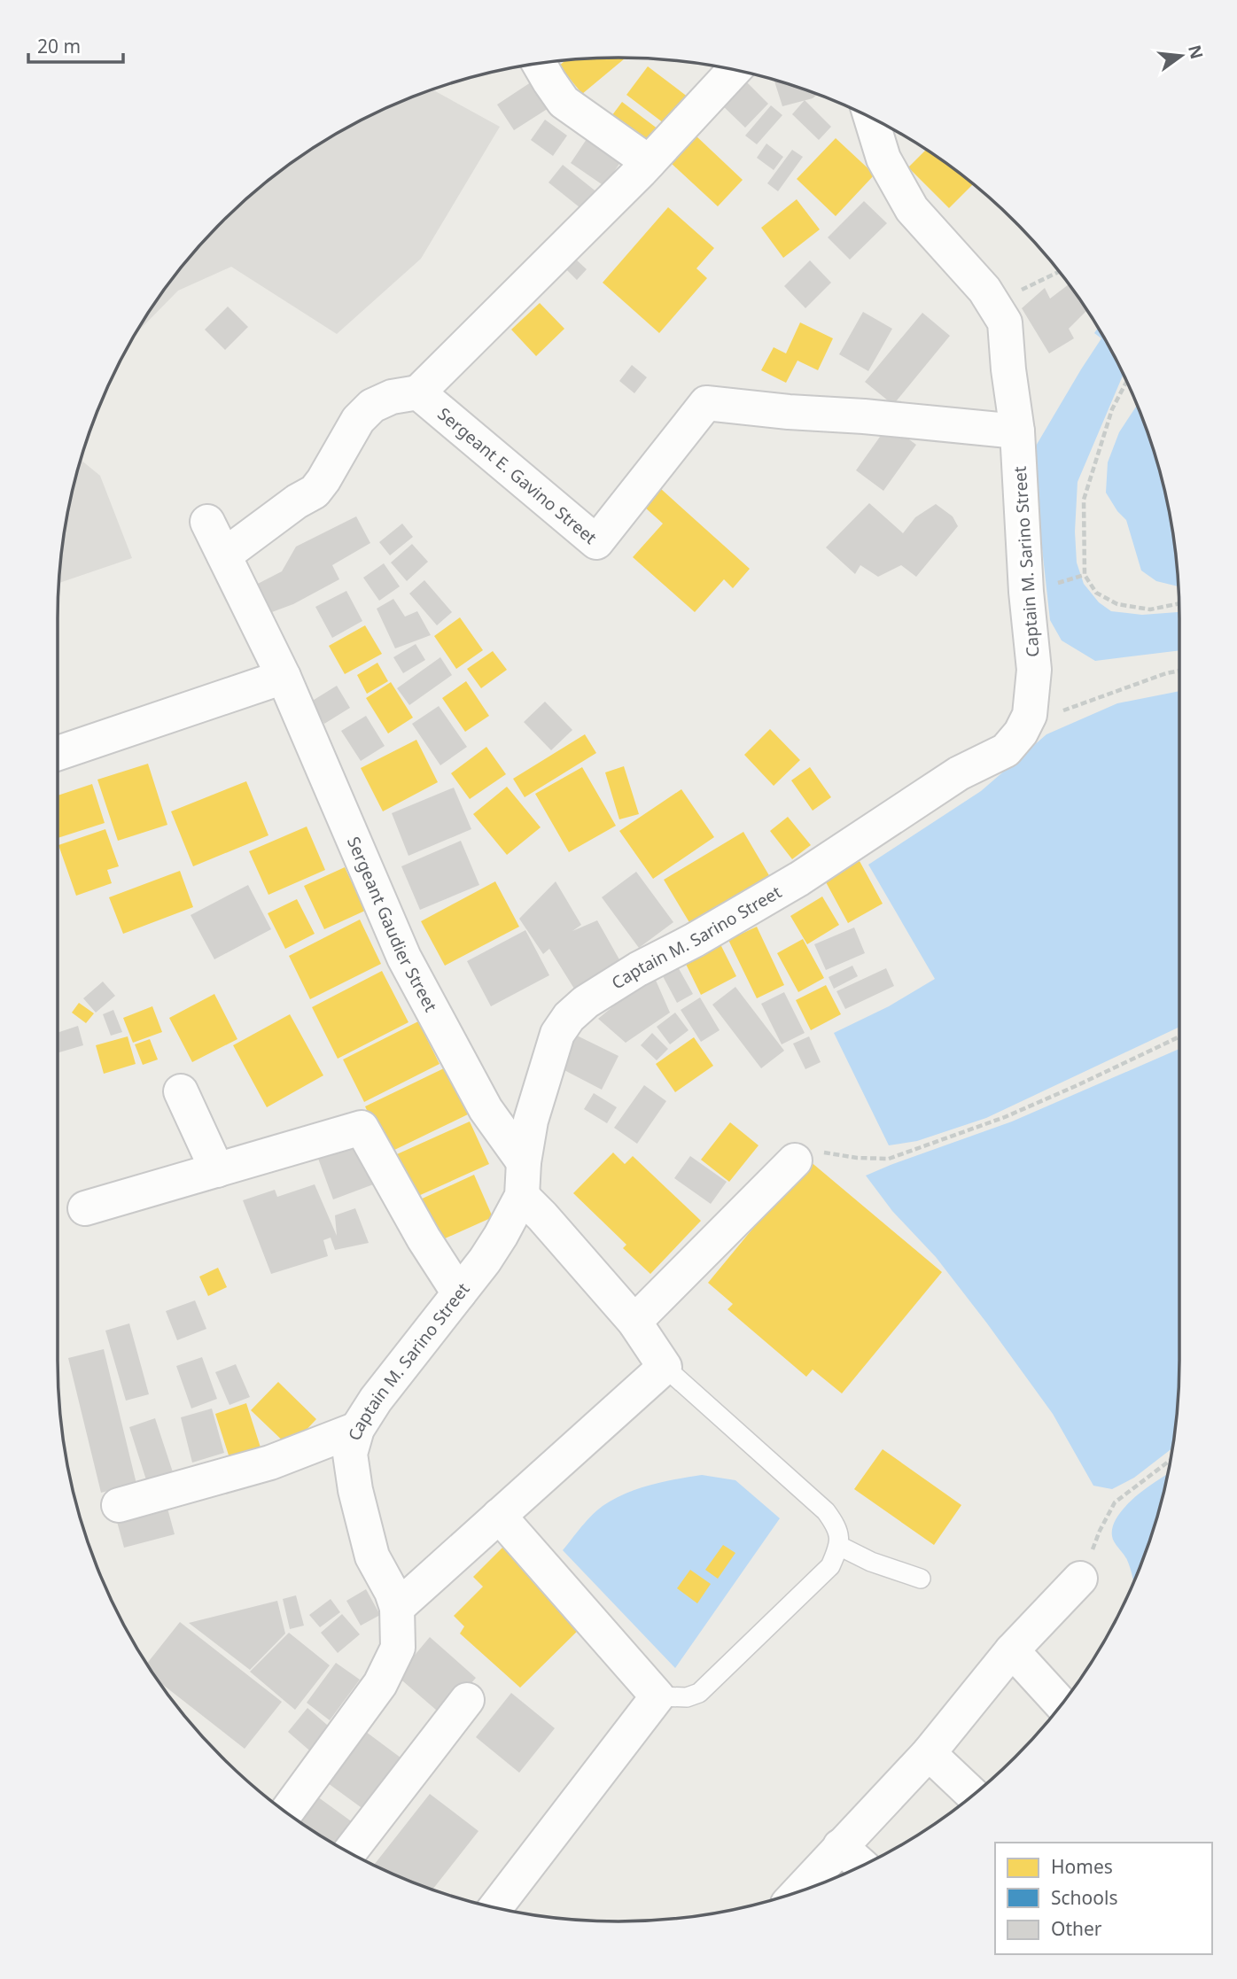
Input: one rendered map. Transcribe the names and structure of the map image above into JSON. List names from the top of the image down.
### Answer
{
  "streets": {
    "street": ["Sergeant E. Gavino Street", "Captain M. Sarino Street", "Sergeant Gaudier Street"]
  },
  "crossings": [
    ["Sergeant E. Gavino Street", "Captain M. Sarino Street"],
    ["Captain M. Sarino Street", "Sergeant Gaudier Street"]
  ],
  "legend": ["Homes", "Schools", "Other"],
  "scale_bar": "20 m",
  "north": "right"
}
